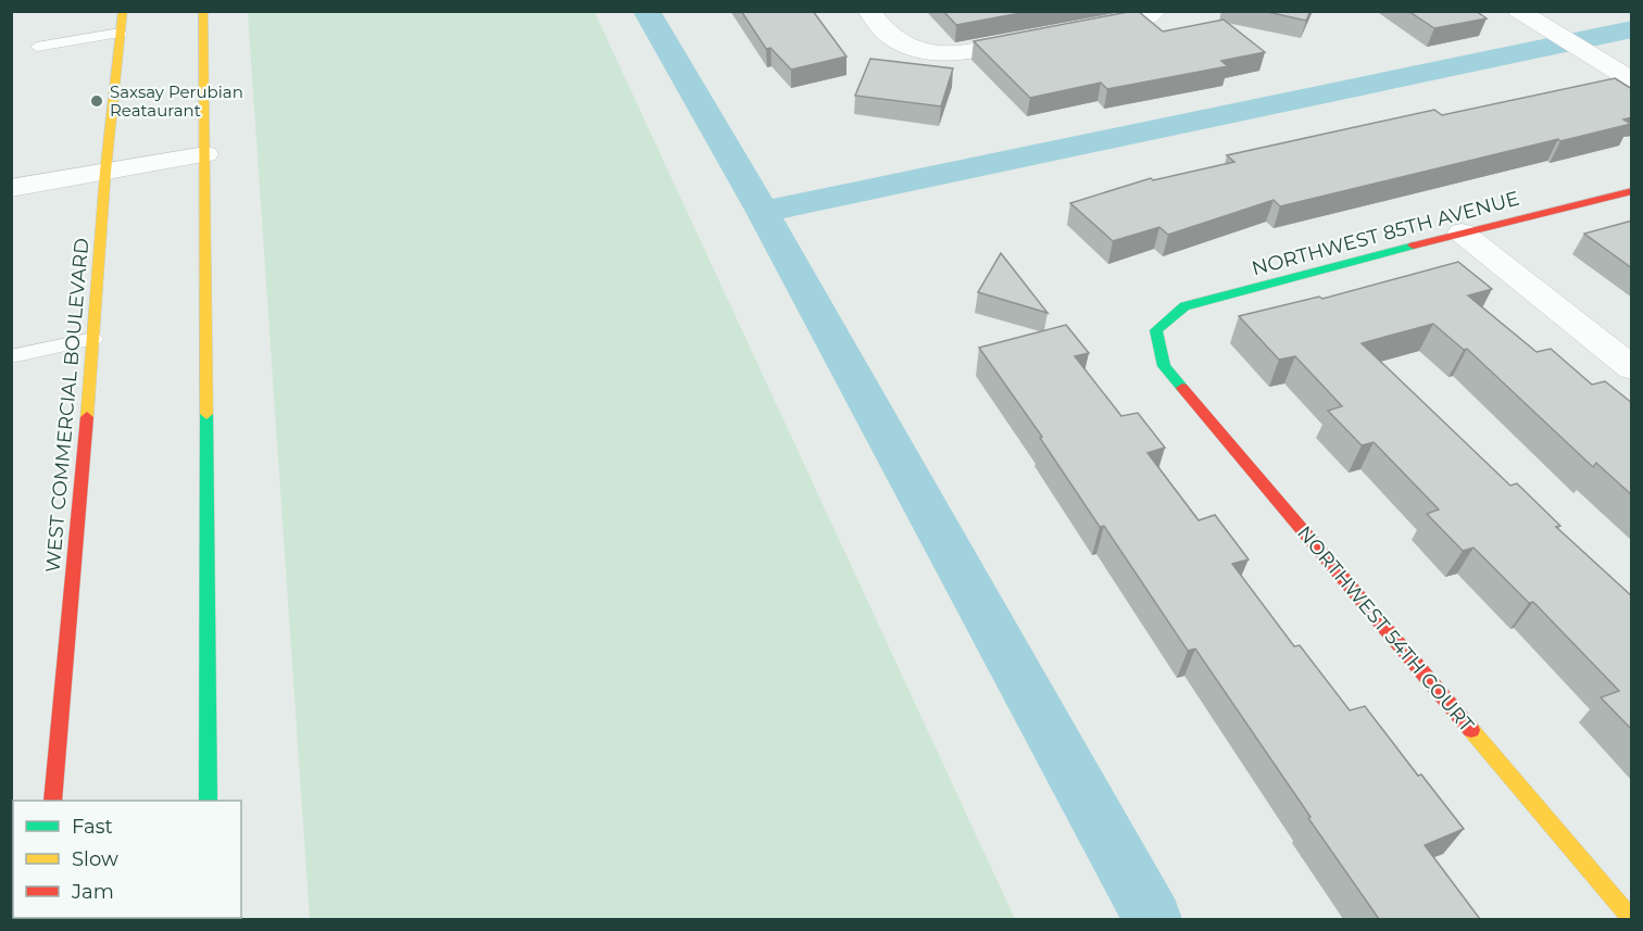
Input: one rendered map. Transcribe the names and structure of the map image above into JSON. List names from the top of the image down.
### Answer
{
  "streets": {
    "main road": ["NORTHWEST 85TH AVENUE", "WEST COMMERCIAL BOULEVARD", "NORTHWEST 54TH COURT"]
  },
  "crossings": [
    ["NORTHWEST 85TH AVENUE", "NORTHWEST 54TH COURT"]
  ],
  "places": ["Saxsay Perubian Reataurant"],
  "legend": ["Fast", "Slow", "Jam"]
}
